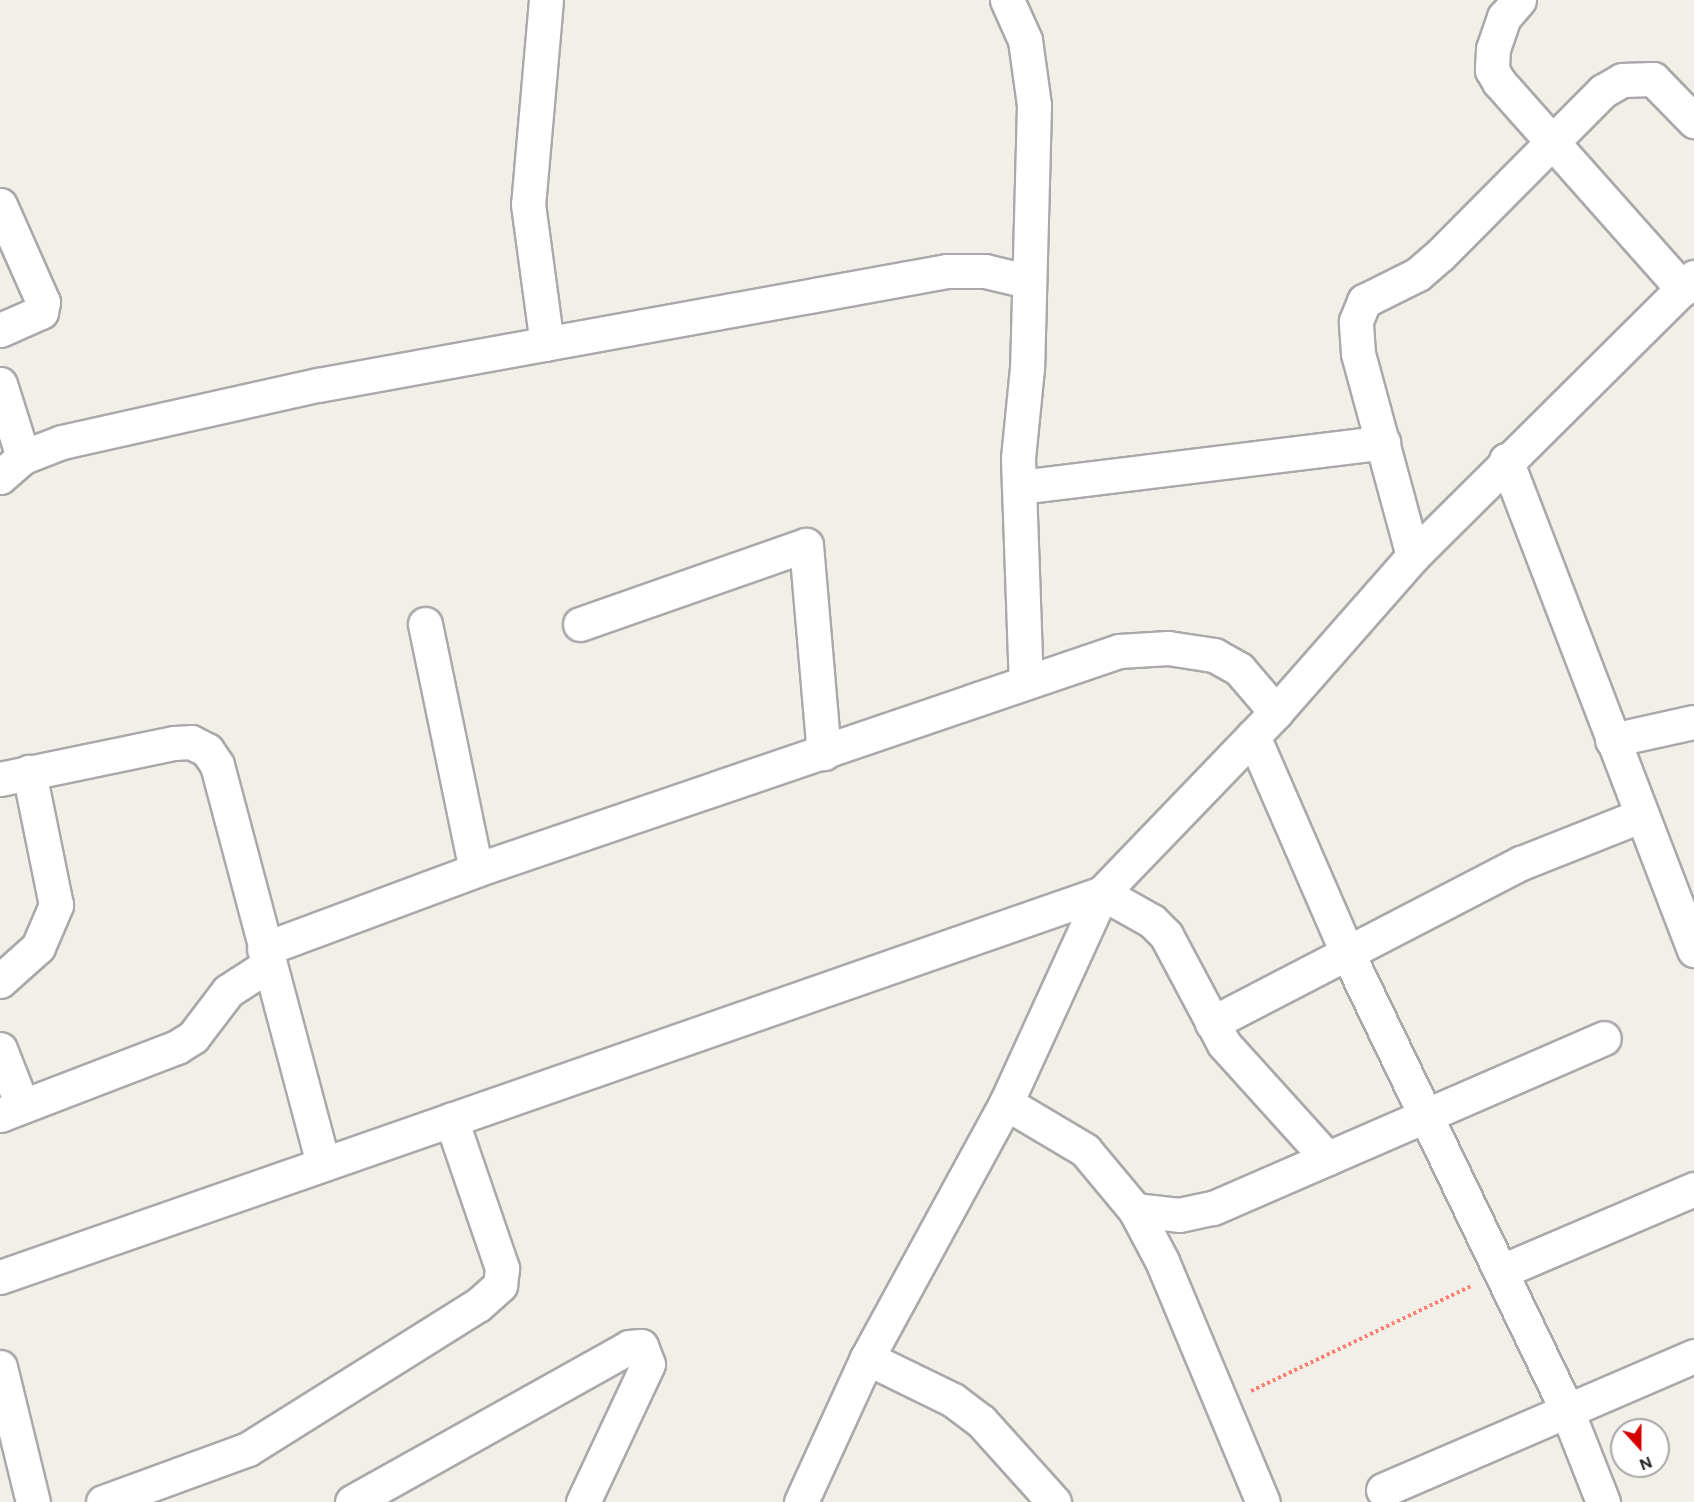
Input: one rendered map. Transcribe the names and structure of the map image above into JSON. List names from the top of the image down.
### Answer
{
  "north": "bottom"
}
